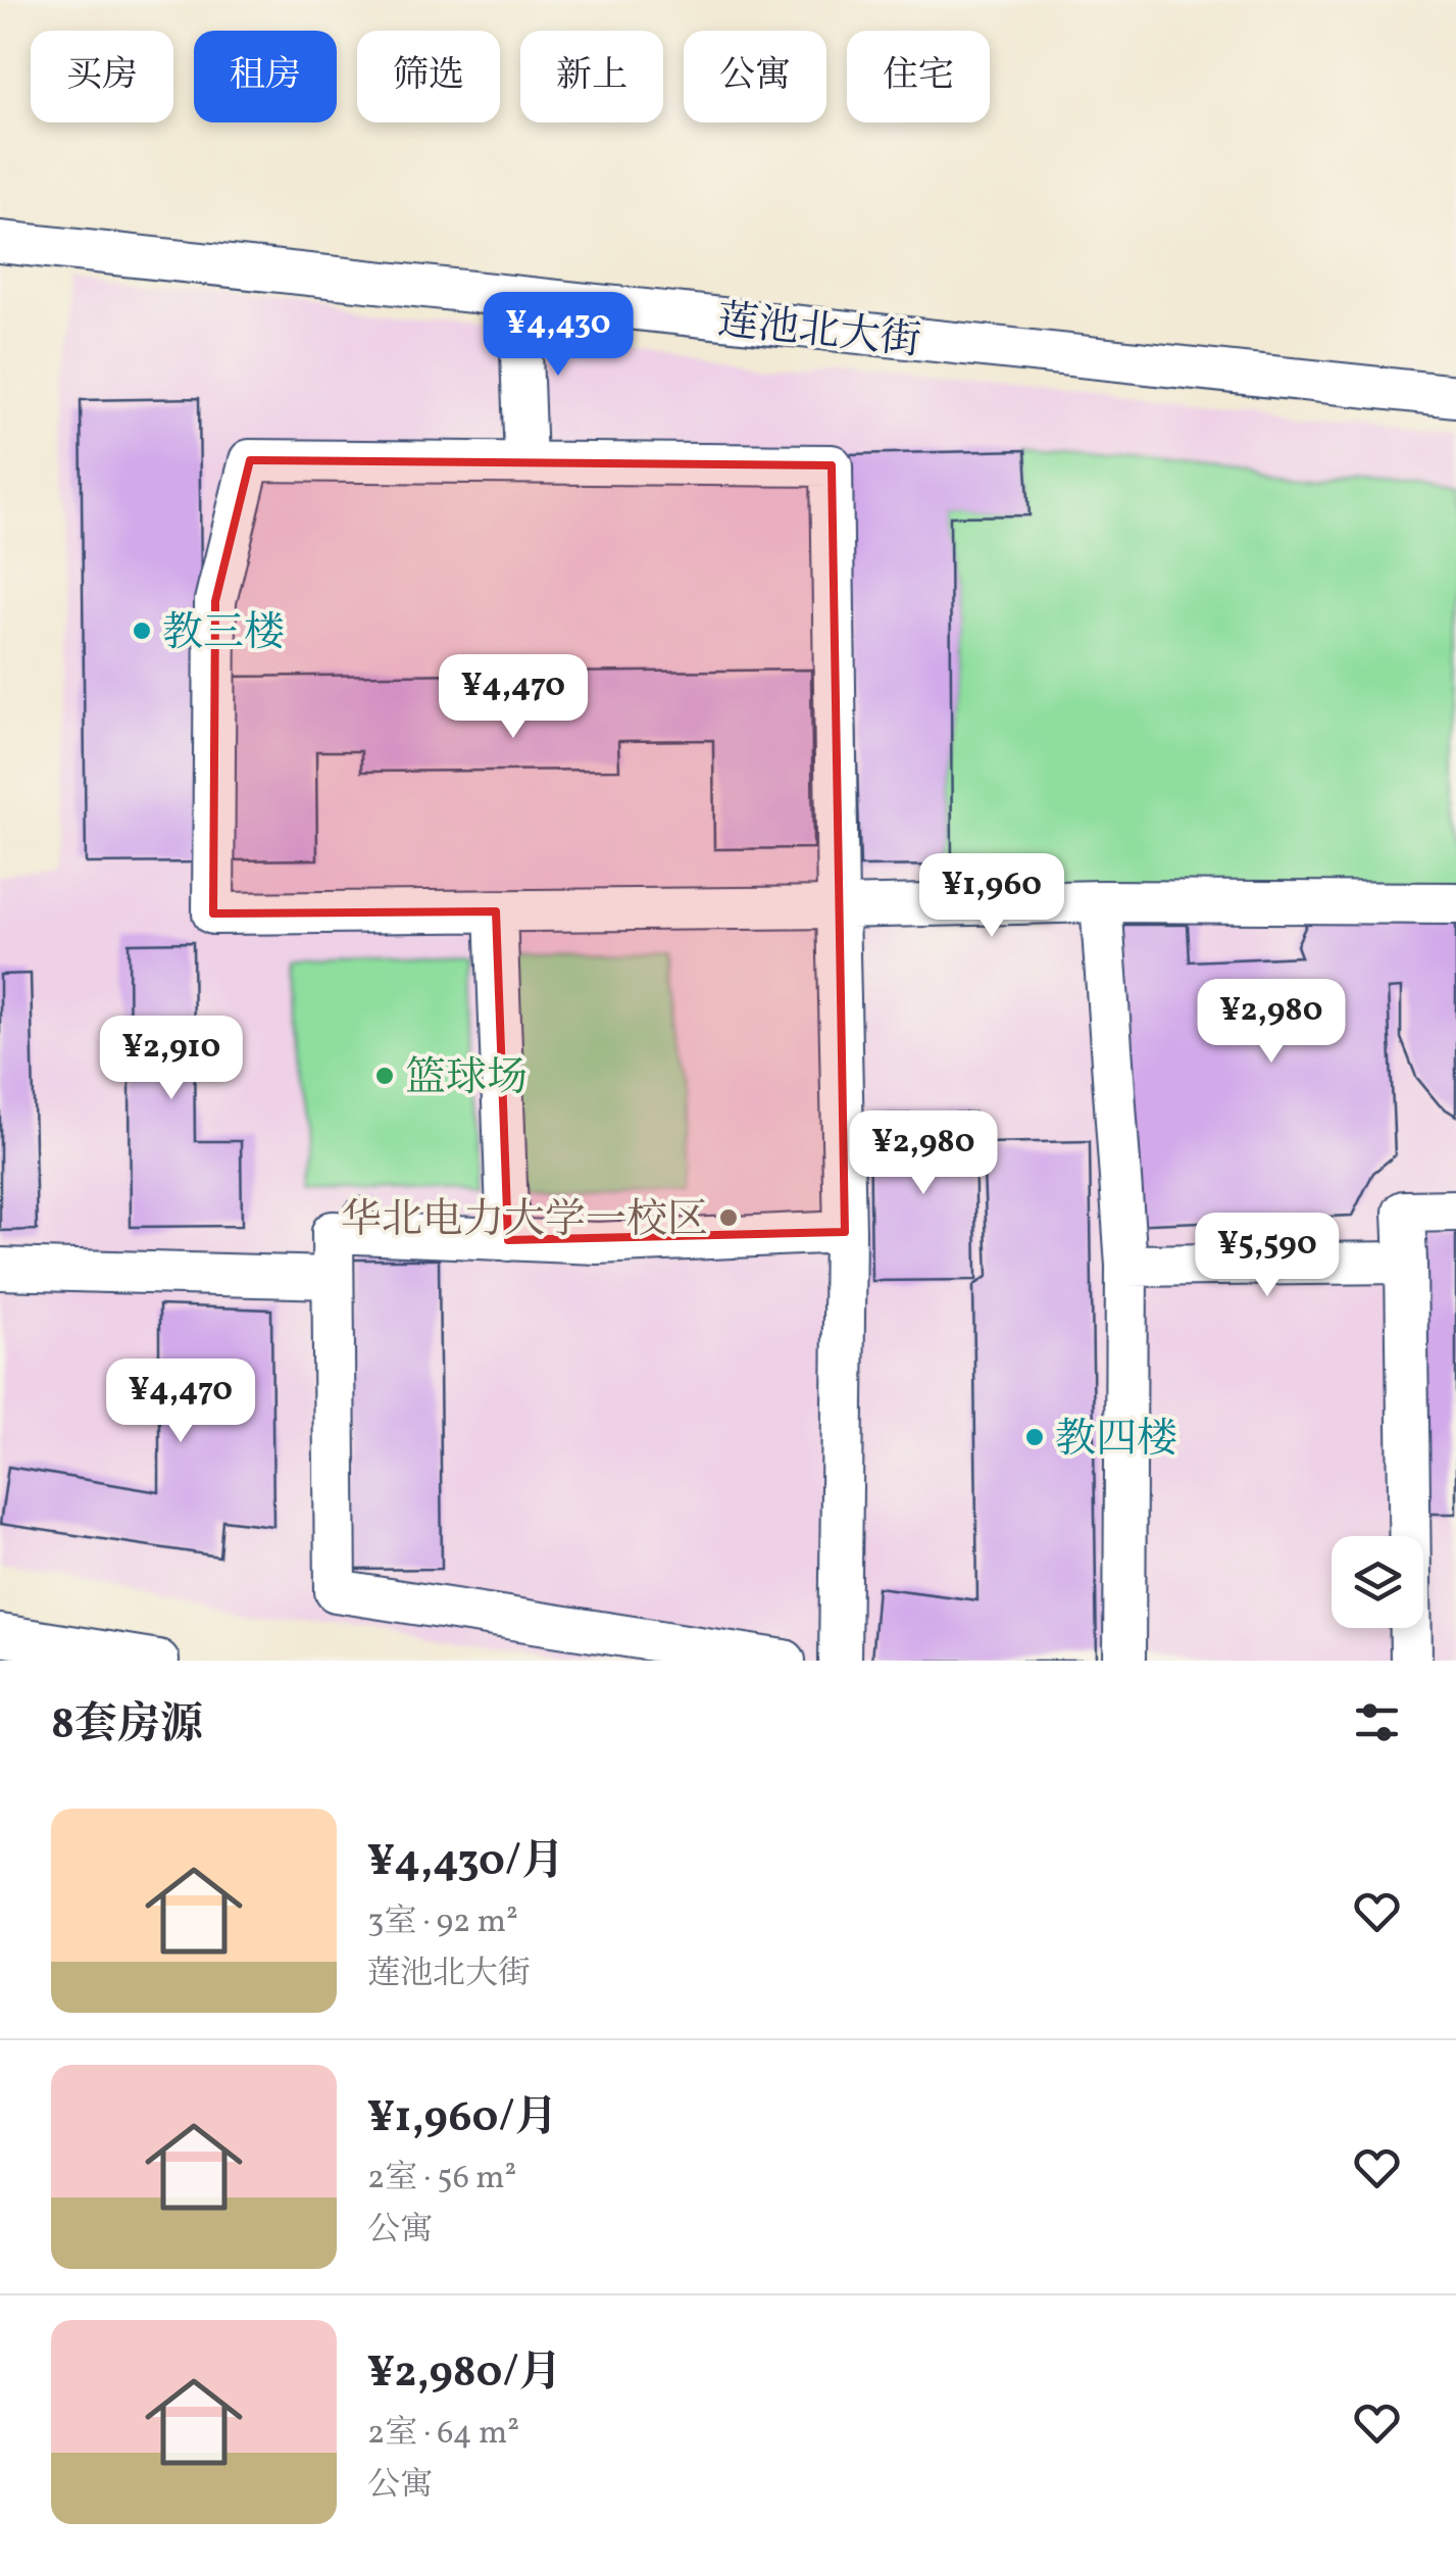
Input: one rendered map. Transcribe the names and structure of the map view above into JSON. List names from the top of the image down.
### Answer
{
  "streets": {
    "street": ["莲池北大街"]
  },
  "places": [
    "教三楼",
    "篮球场",
    "华北电力大学一校区",
    "教四楼"
  ],
  "page": {
    "chip": [
      "买房",
      "租房",
      "筛选",
      "新上",
      "公寓",
      "住宅"
    ],
    "price": [
      "¥4,430",
      "¥4,470",
      "¥1,960",
      "¥2,980",
      "¥2,910",
      "¥2,980",
      "¥5,590",
      "¥4,470"
    ],
    "heading": "8套房源",
    "list": [
      {
        "name": "¥4,430/月",
        "note": "3室 · 92 m² · 莲池北大街"
      },
      {
        "name": "¥1,960/月",
        "note": "2室 · 56 m² · 公寓"
      },
      {
        "name": "¥2,980/月",
        "note": "2室 · 64 m² · 公寓"
      }
    ]
  }
}
